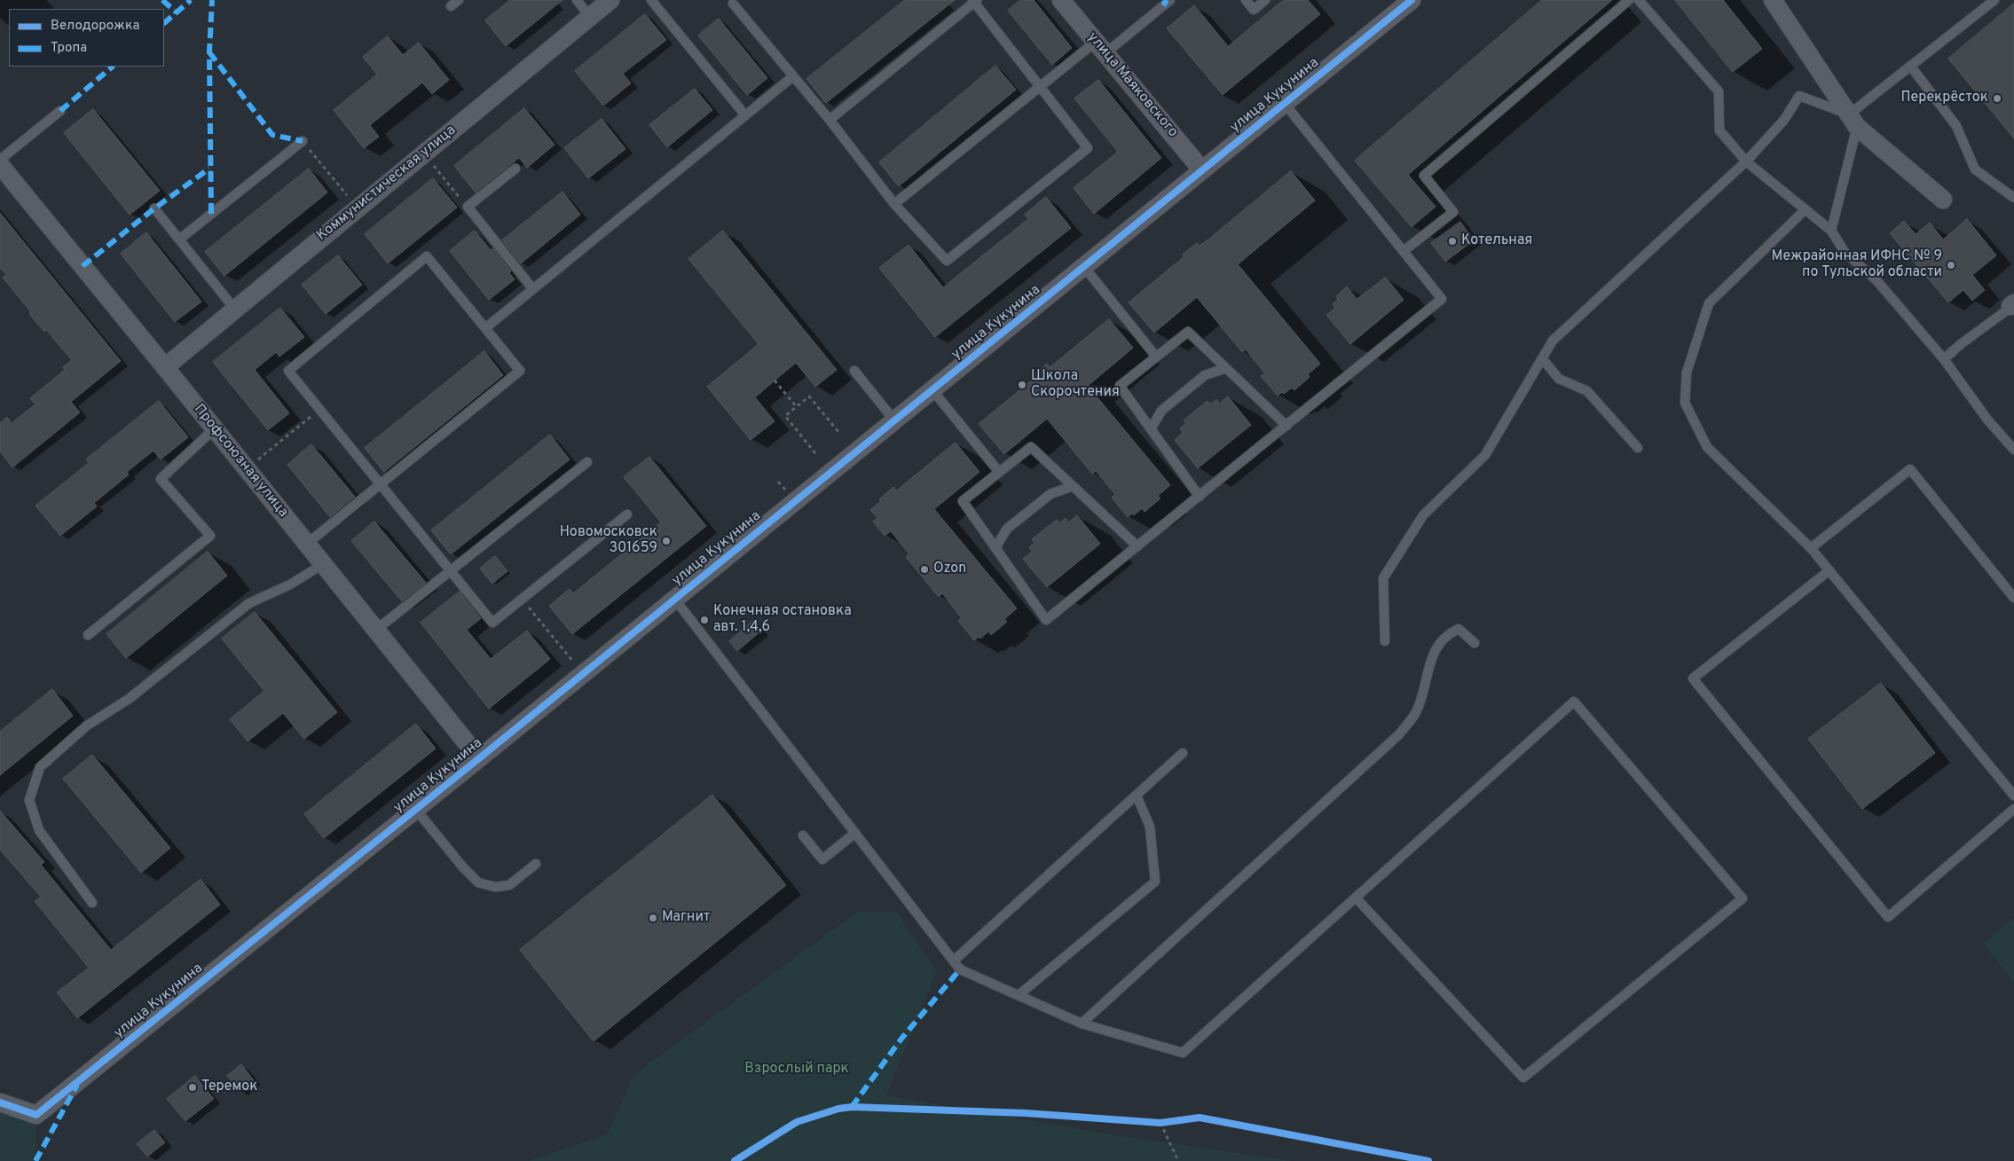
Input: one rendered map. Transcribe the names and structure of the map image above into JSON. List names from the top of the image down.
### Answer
{
  "streets": {
    "street": [
      "улица Маяковского",
      "улица Кукунина",
      "Коммунистическая улица",
      "Профсоюзная улица"
    ]
  },
  "crossings": [
    ["улица Маяковского", "улица Кукунина"],
    ["улица Кукунина", "Профсоюзная улица"],
    ["Коммунистическая улица", "Профсоюзная улица"]
  ],
  "parks": ["Взрослый парк"],
  "places": [
    "Перекрёсток",
    "Котельная",
    "Межрайонная ИФНС № 9 по Тульской области",
    "Школа Скорочтения",
    "Новомосковск 301659",
    "Ozon",
    "Конечная остановка авт. 1,4,6",
    "Магнит",
    "Теремок"
  ],
  "legend": ["Велодорожка", "Тропа"]
}
